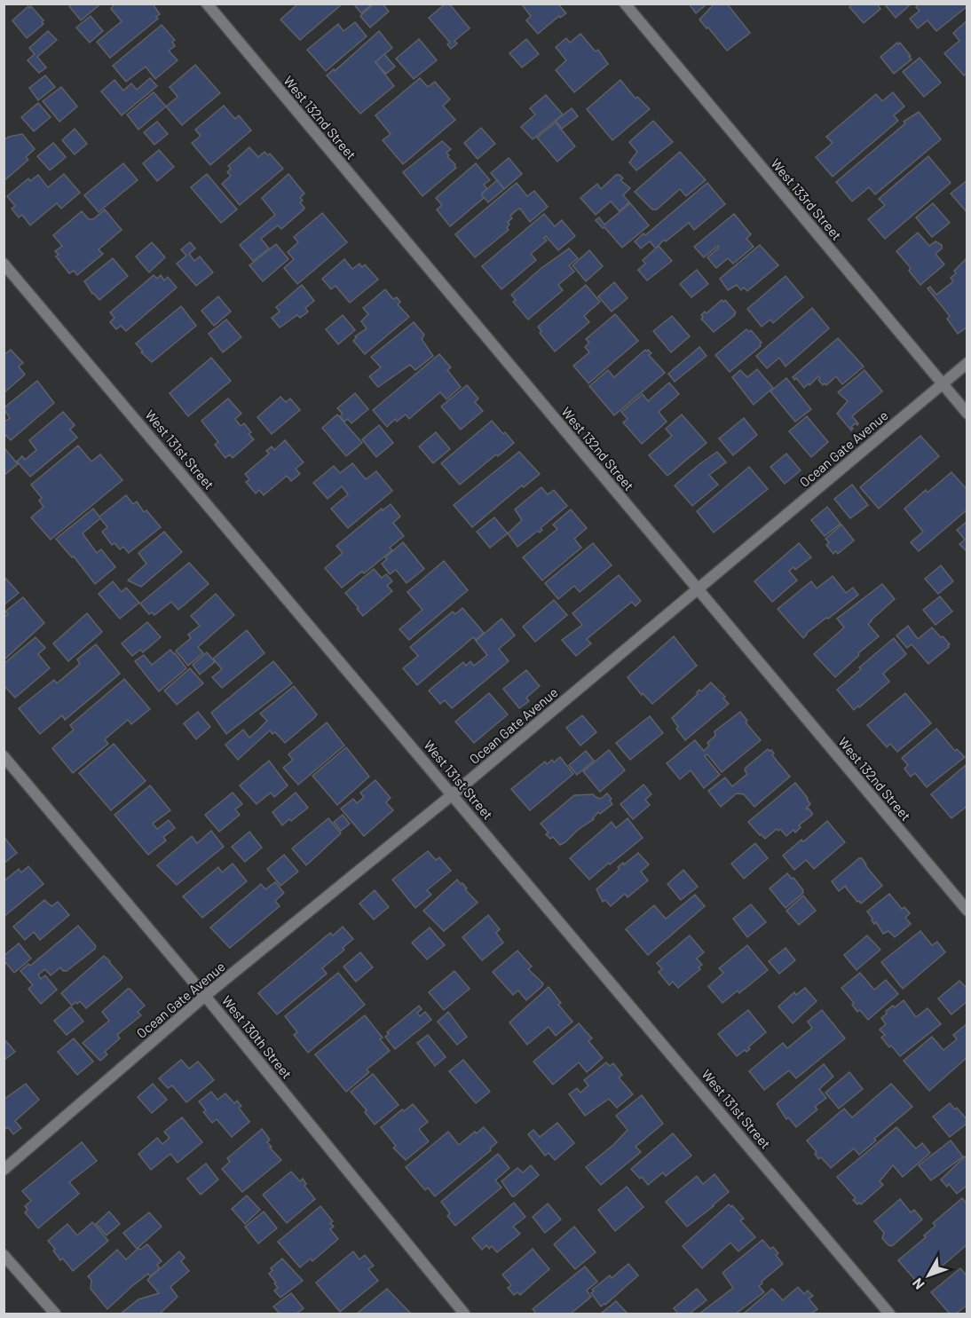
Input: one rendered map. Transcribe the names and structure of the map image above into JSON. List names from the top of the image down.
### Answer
{
  "streets": {
    "street": [
      "West 132nd Street",
      "West 133rd Street",
      "Ocean Gate Avenue",
      "West 131st Street",
      "West 130th Street"
    ]
  },
  "crossings": [
    ["West 132nd Street", "Ocean Gate Avenue"],
    ["West 133rd Street", "Ocean Gate Avenue"],
    ["Ocean Gate Avenue", "West 131st Street"],
    ["Ocean Gate Avenue", "West 130th Street"]
  ],
  "north": "bottom left"
}
